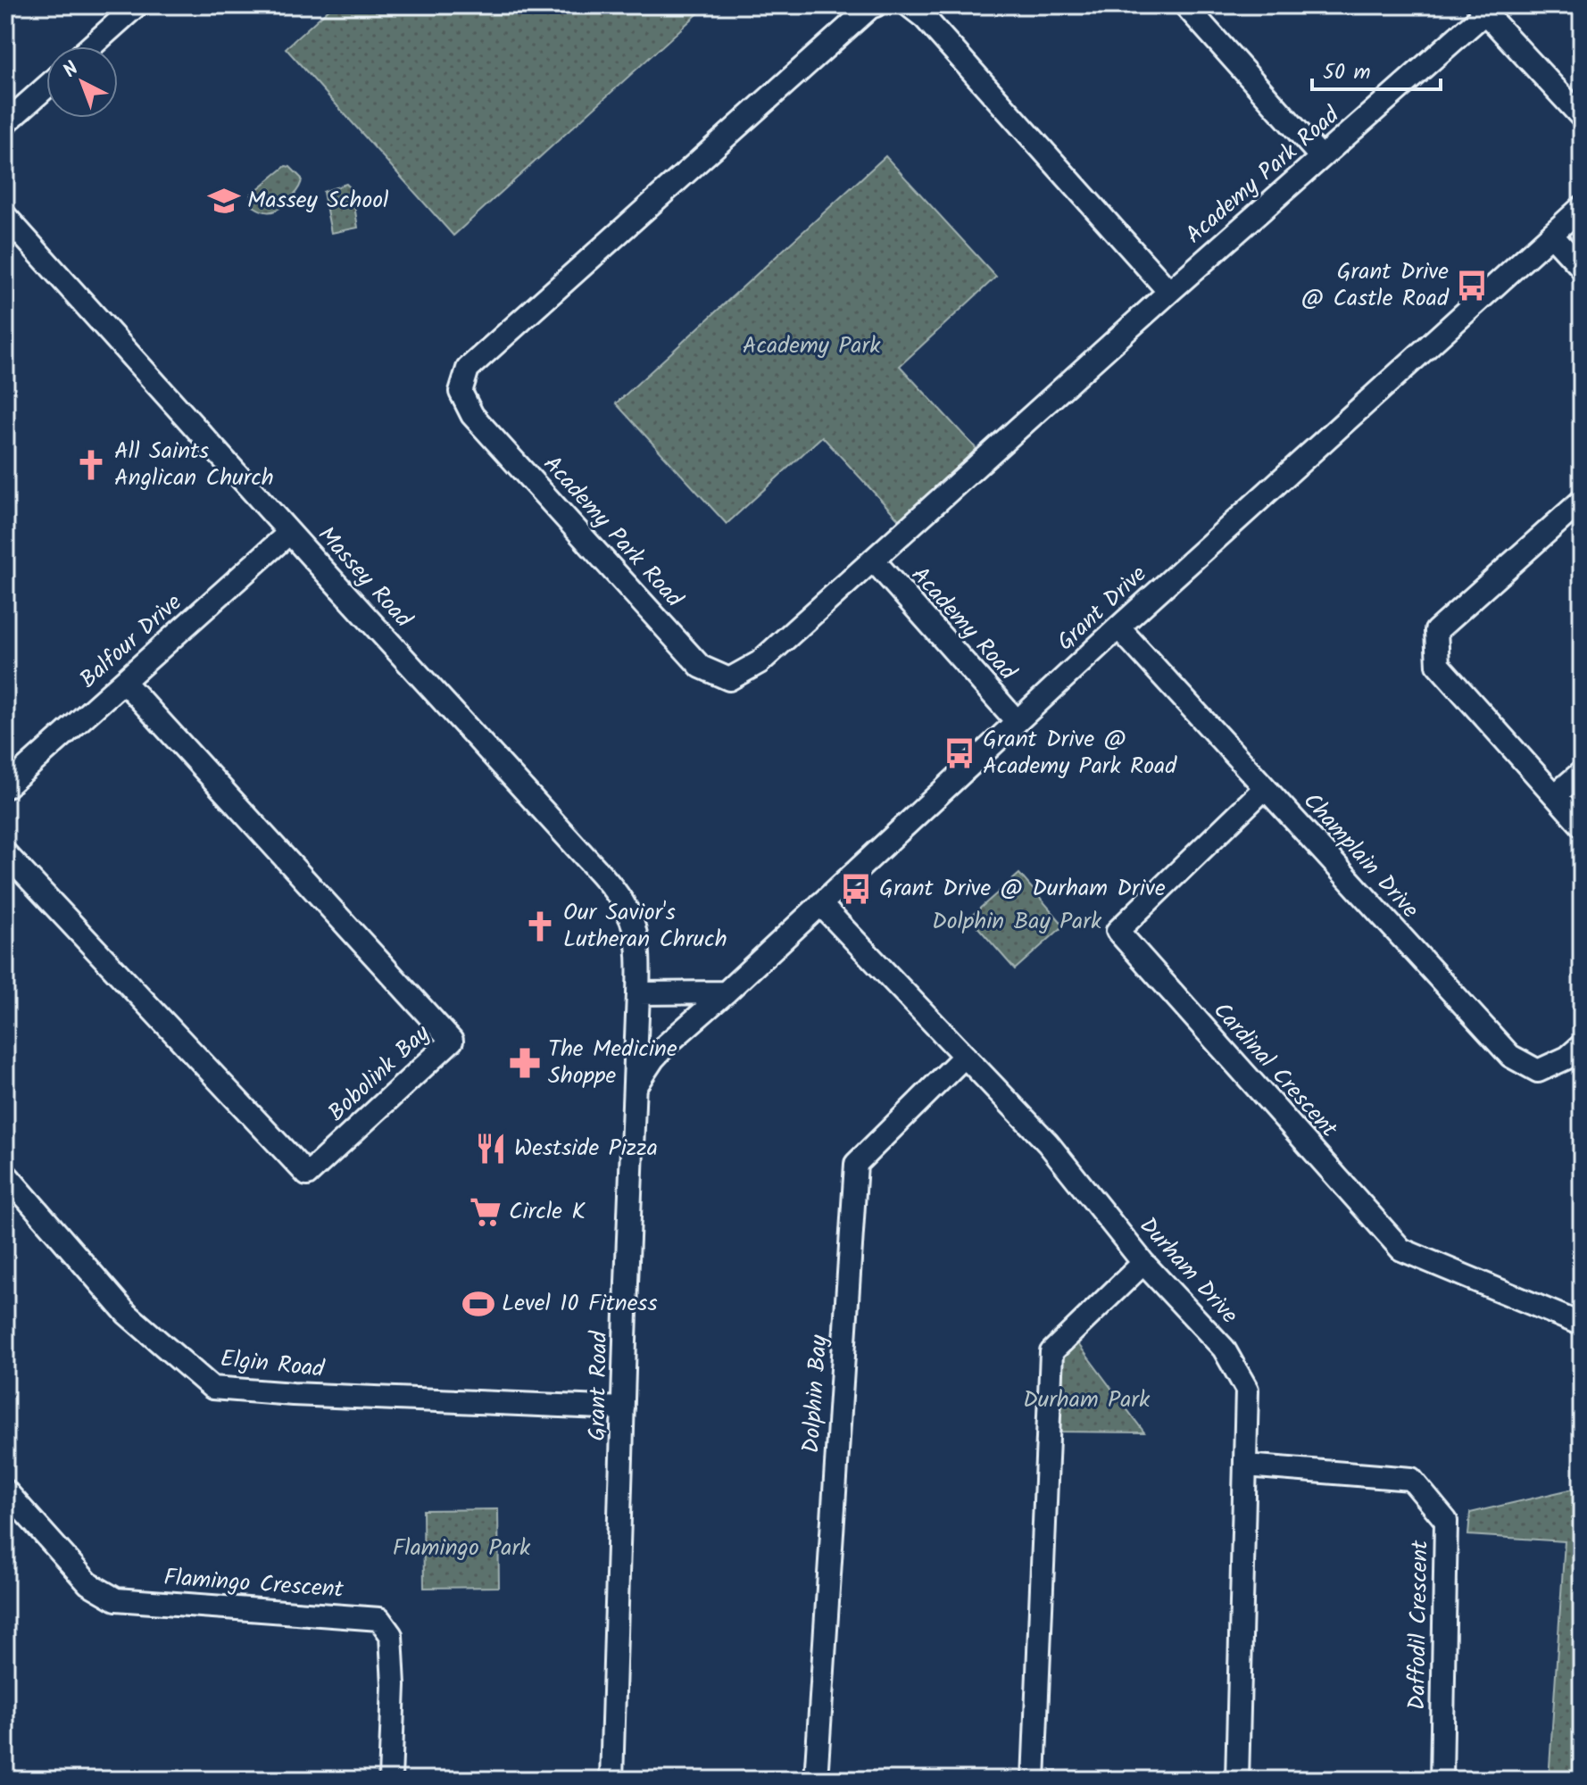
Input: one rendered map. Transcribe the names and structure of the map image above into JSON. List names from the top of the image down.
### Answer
{
  "streets": {
    "street": [
      "Academy Park Road",
      "Massey Road",
      "Grant Drive",
      "Academy Road",
      "Balfour Drive",
      "Champlain Drive",
      "Cardinal Crescent",
      "Bobolink Bay",
      "Durham Drive",
      "Elgin Road",
      "Grant Road",
      "Dolphin Bay",
      "Flamingo Crescent",
      "Daffodil Crescent"
    ]
  },
  "crossings": [
    ["Academy Park Road", "Academy Road"],
    ["Massey Road", "Balfour Drive"],
    ["Massey Road", "Grant Road"],
    ["Grant Drive", "Academy Road"],
    ["Grant Drive", "Champlain Drive"],
    ["Grant Drive", "Durham Drive"],
    ["Grant Drive", "Grant Road"],
    ["Balfour Drive", "Bobolink Bay"],
    ["Champlain Drive", "Cardinal Crescent"],
    ["Durham Drive", "Dolphin Bay"],
    ["Durham Drive", "Daffodil Crescent"],
    ["Elgin Road", "Grant Road"]
  ],
  "parks": [
    "Academy Park",
    "Dolphin Bay Park",
    "Durham Park",
    "Flamingo Park"
  ],
  "places": {
    "school or university": ["Massey School"],
    "bus stop": ["Grant Drive @ Castle Road", "Grant Drive @ Academy Park Road", "Grant Drive @ Durham Drive"],
    "church": ["All Saints Anglican Church", "Our Savior's Lutheran Chruch"],
    "pharmacy": ["The Medicine Shoppe"],
    "restaurant": ["Westside Pizza"],
    "supermarket": ["Circle K"],
    "sports": ["Level 10 Fitness"]
  },
  "scale_bar": "50 m",
  "north": "top left"
}
